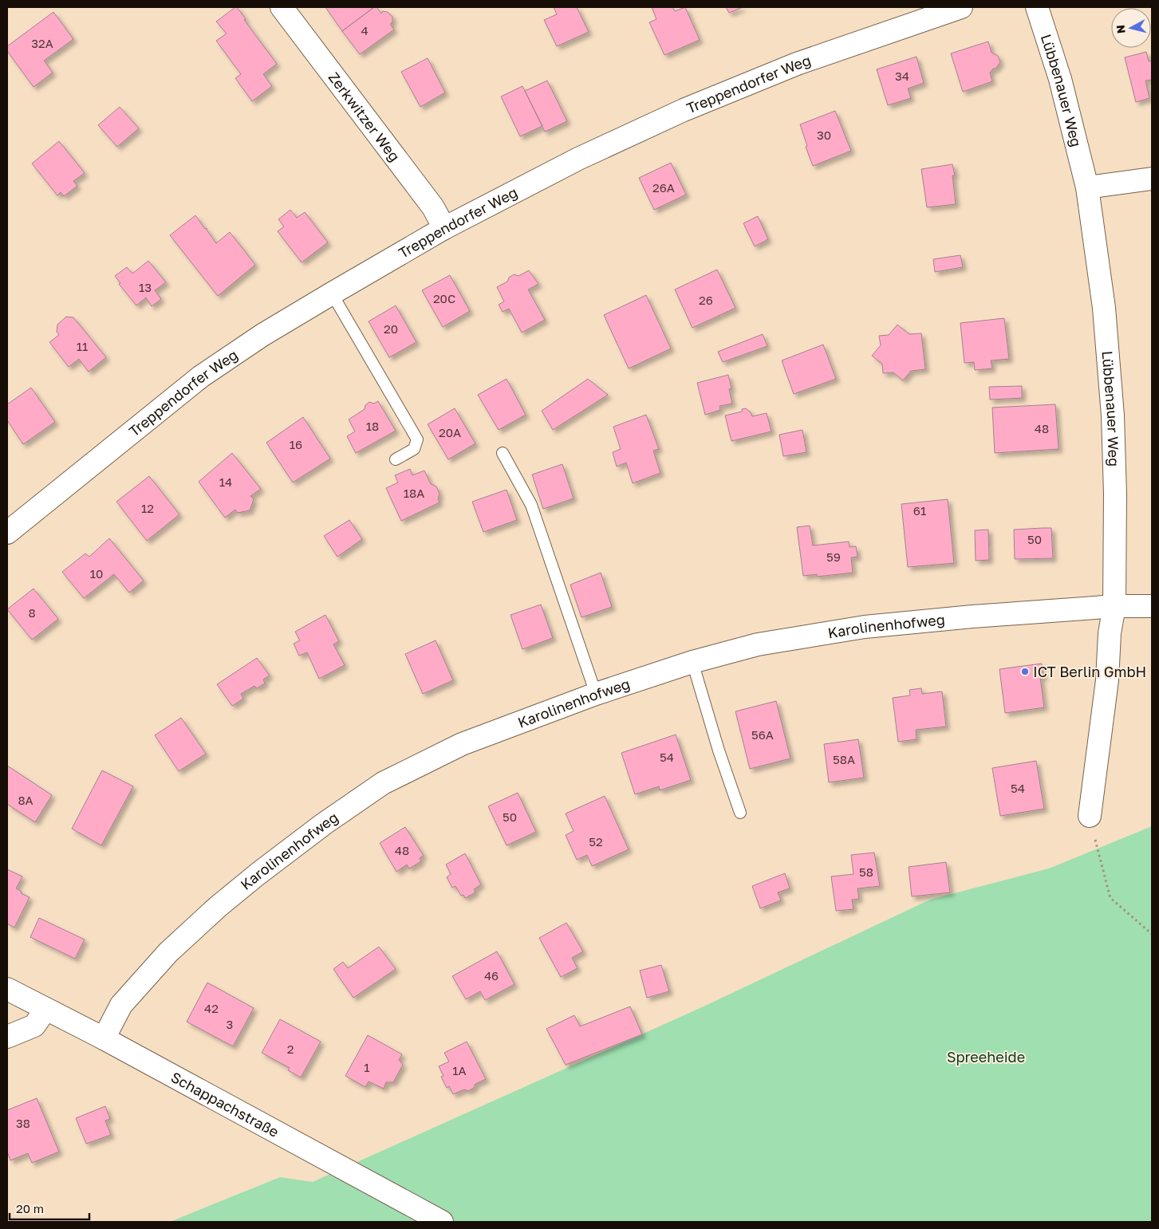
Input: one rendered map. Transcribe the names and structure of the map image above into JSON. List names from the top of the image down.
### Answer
{
  "streets": {
    "street": [
      "Treppendorfer Weg",
      "Lübbenauer Weg",
      "Zerkwitzer Weg",
      "Karolinenhofweg",
      "Schappachstraße"
    ]
  },
  "crossings": [
    ["Treppendorfer Weg", "Zerkwitzer Weg"],
    ["Lübbenauer Weg", "Karolinenhofweg"],
    ["Karolinenhofweg", "Schappachstraße"]
  ],
  "parks": ["Spreeheide"],
  "places": ["ICT Berlin GmbH"],
  "house_numbers": [
    "4",
    "32A",
    "34",
    "30",
    "26A",
    "13",
    "20C",
    "26",
    "20",
    "11",
    "18",
    "48",
    "20A",
    "16",
    "14",
    "18A",
    "12",
    "61",
    "50",
    "59",
    "10",
    "8",
    "56A",
    "54",
    "58A",
    "54",
    "8A",
    "50",
    "52",
    "48",
    "58",
    "46",
    "42",
    "3",
    "2",
    "1",
    "1A",
    "38"
  ],
  "scale_bar": "20 m",
  "north": "left"
}
